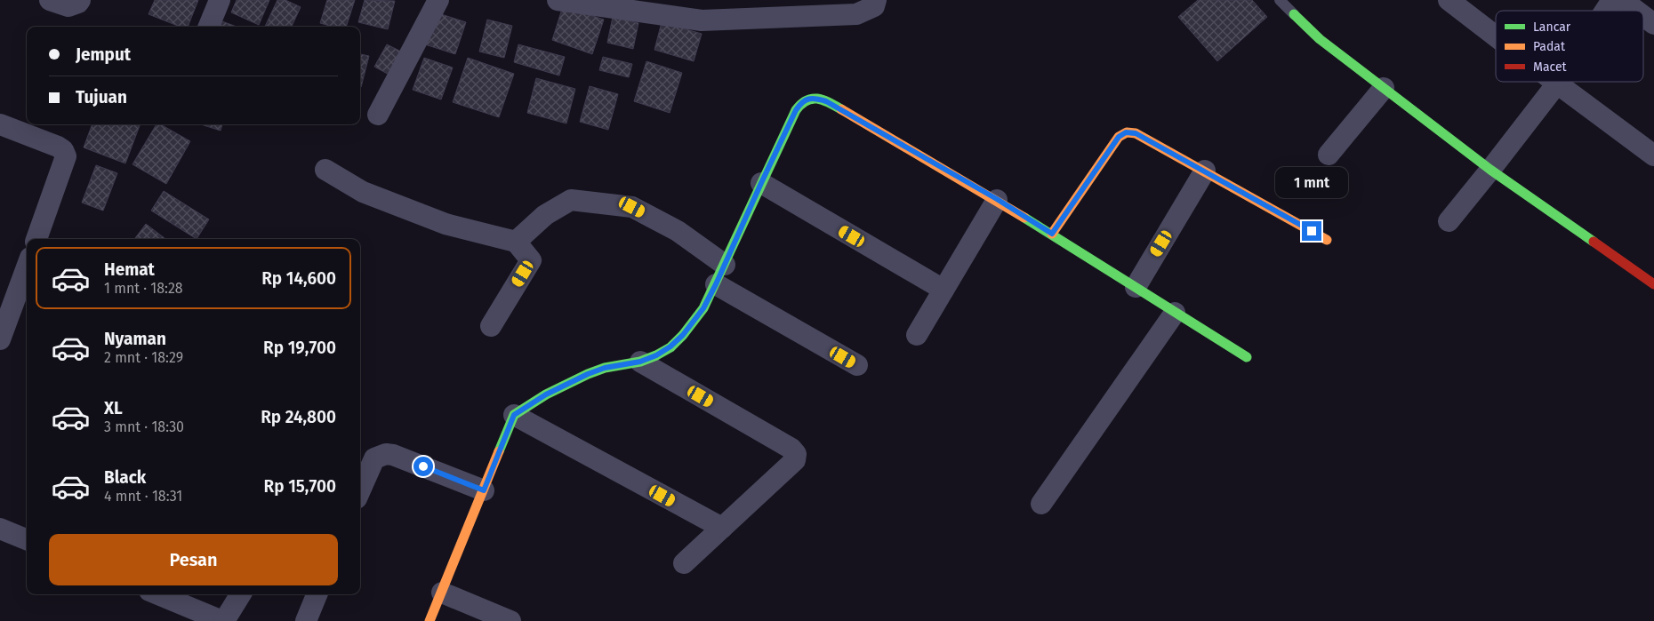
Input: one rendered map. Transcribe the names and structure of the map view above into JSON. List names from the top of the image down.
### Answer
{
  "legend": ["Lancar", "Padat", "Macet"],
  "page": {
    "banner": ["Jemput", "Tujuan"],
    "bubble": "1 mnt",
    "list": [
      {
        "name": "Hemat",
        "note": "1 mnt · 18:28",
        "value": "Rp 14,600"
      },
      {
        "name": "Nyaman",
        "note": "2 mnt · 18:29",
        "value": "Rp 19,700"
      },
      {
        "name": "XL",
        "note": "3 mnt · 18:30",
        "value": "Rp 24,800"
      },
      {
        "name": "Black",
        "note": "4 mnt · 18:31",
        "value": "Rp 15,700"
      }
    ],
    "buttons": "Pesan"
  }
}
